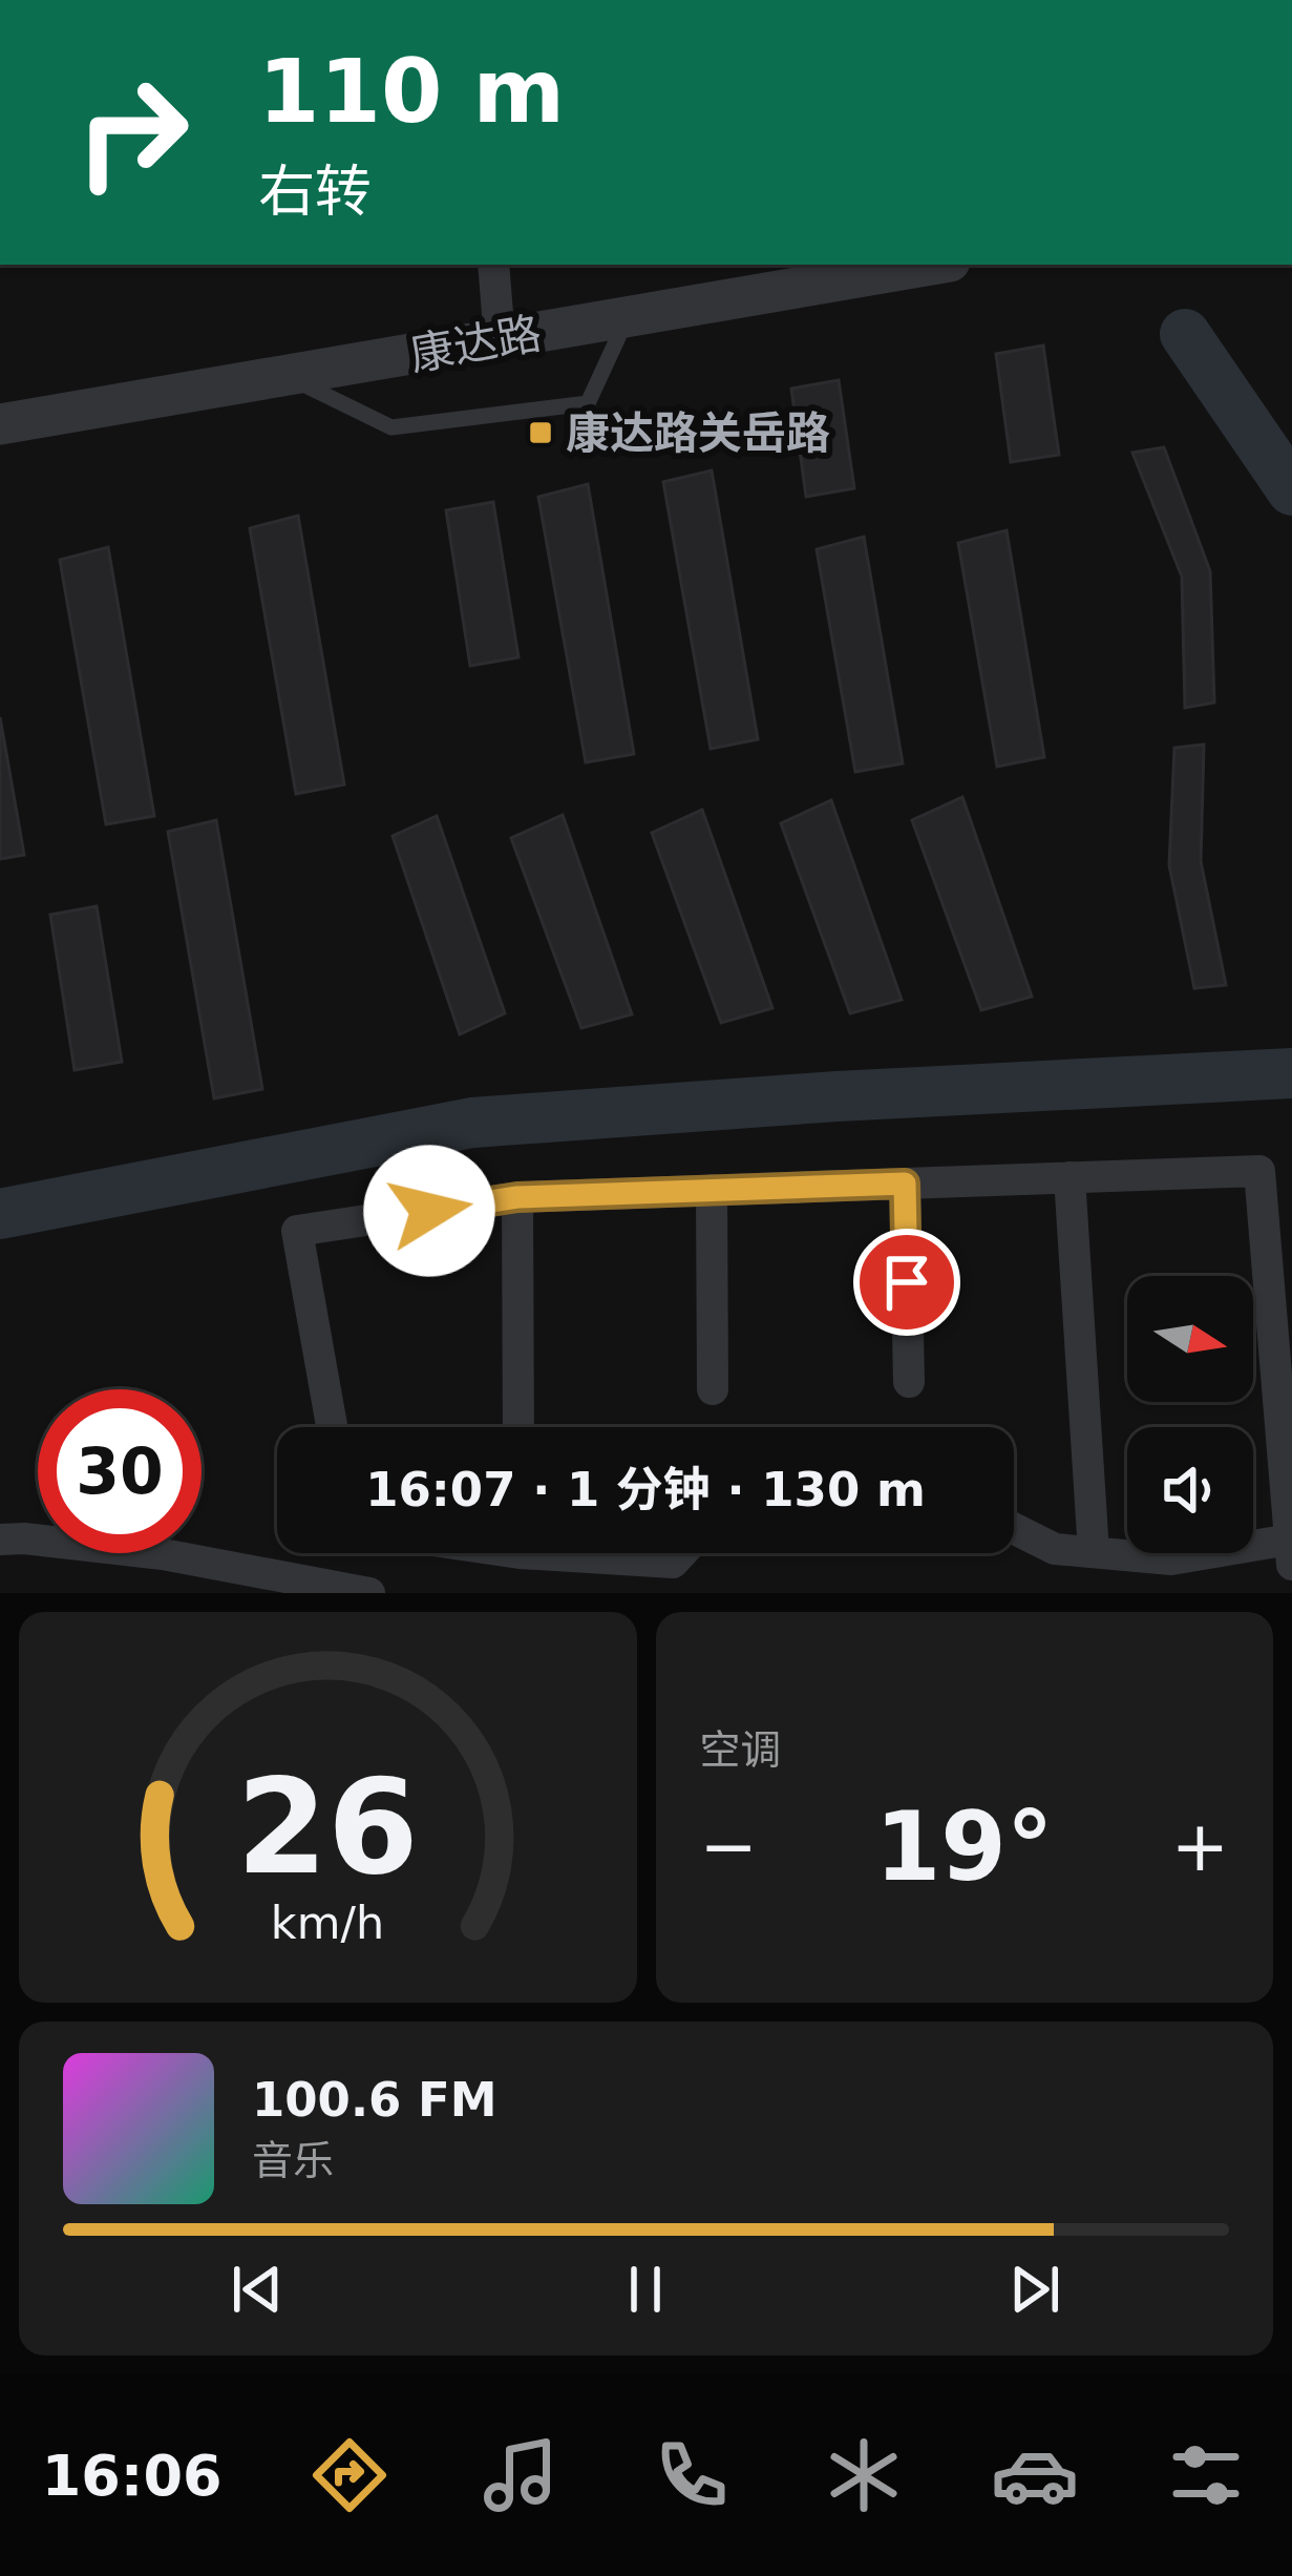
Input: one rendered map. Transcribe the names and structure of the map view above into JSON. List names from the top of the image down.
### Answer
{
  "streets": {
    "street": ["康达路"]
  },
  "places": {
    "transit": ["康达路关岳路"]
  },
  "north": "right",
  "page": {
    "turn": ["110 m", "右转"],
    "limit": "30",
    "trip": "16:07 · 1 分钟 · 130 m",
    "tile": "空调",
    "heat": ["−", "19°", "+"],
    "song": ["100.6 FM", "音乐"],
    "tabs": "16:06",
    "gauge": ["26", "km/h"]
  }
}
